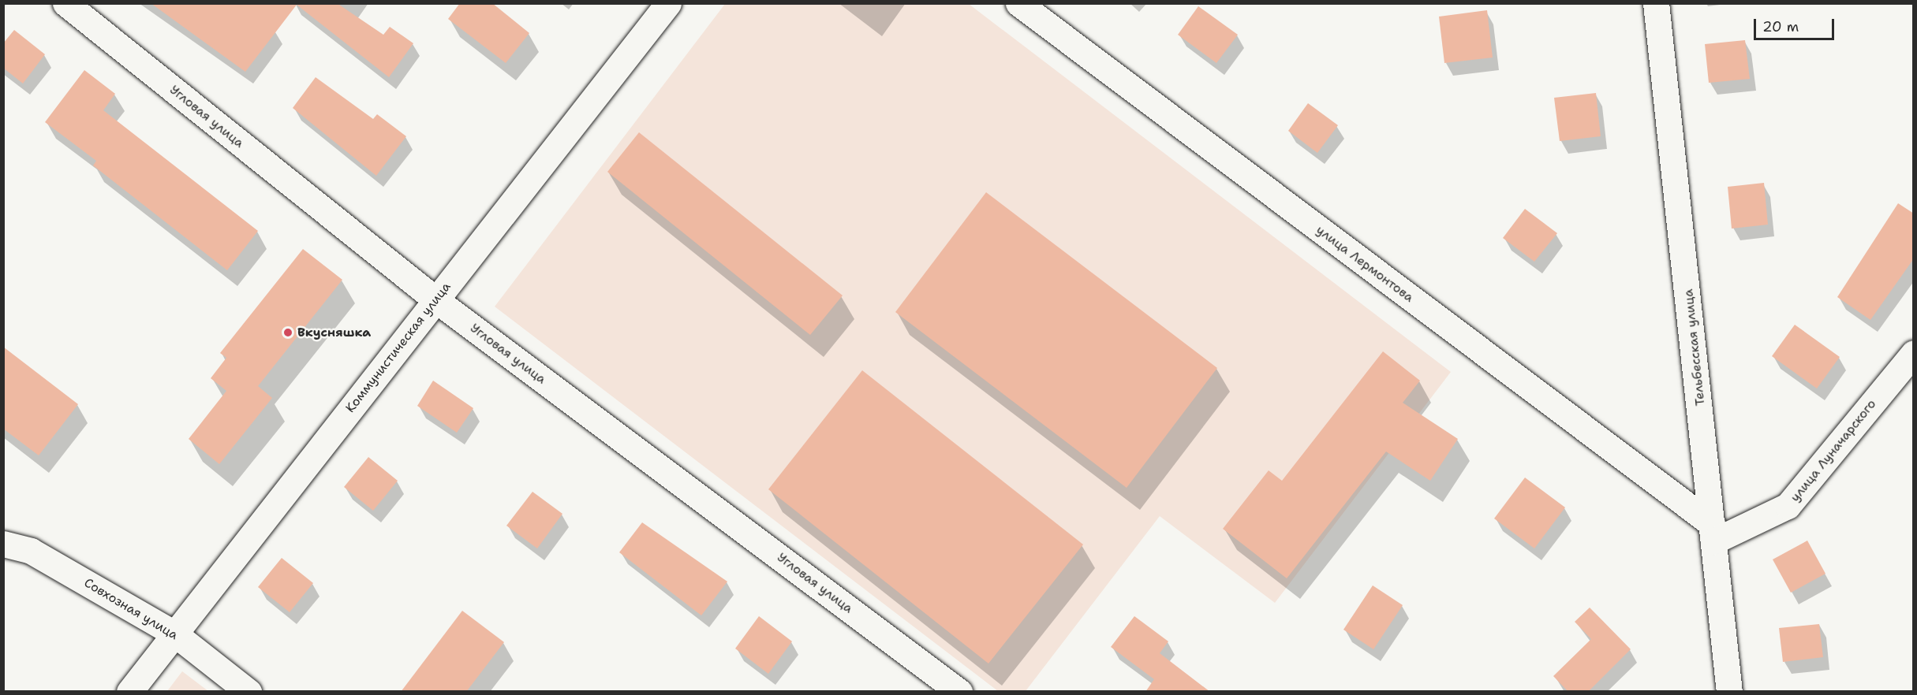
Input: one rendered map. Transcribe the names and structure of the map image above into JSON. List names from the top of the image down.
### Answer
{
  "streets": {
    "street": [
      "Угловая улица",
      "улица Лермонтова",
      "Коммунистическая улица",
      "Тельбесская улица",
      "улица Луначарского",
      "Совхозная улица"
    ]
  },
  "crossings": [
    ["Угловая улица", "Коммунистическая улица"],
    ["улица Лермонтова", "Тельбесская улица"],
    ["улица Лермонтова", "улица Луначарского"],
    ["Коммунистическая улица", "Совхозная улица"],
    ["Тельбесская улица", "улица Луначарского"]
  ],
  "places": ["Вкусняшка"],
  "scale_bar": "20 m"
}
